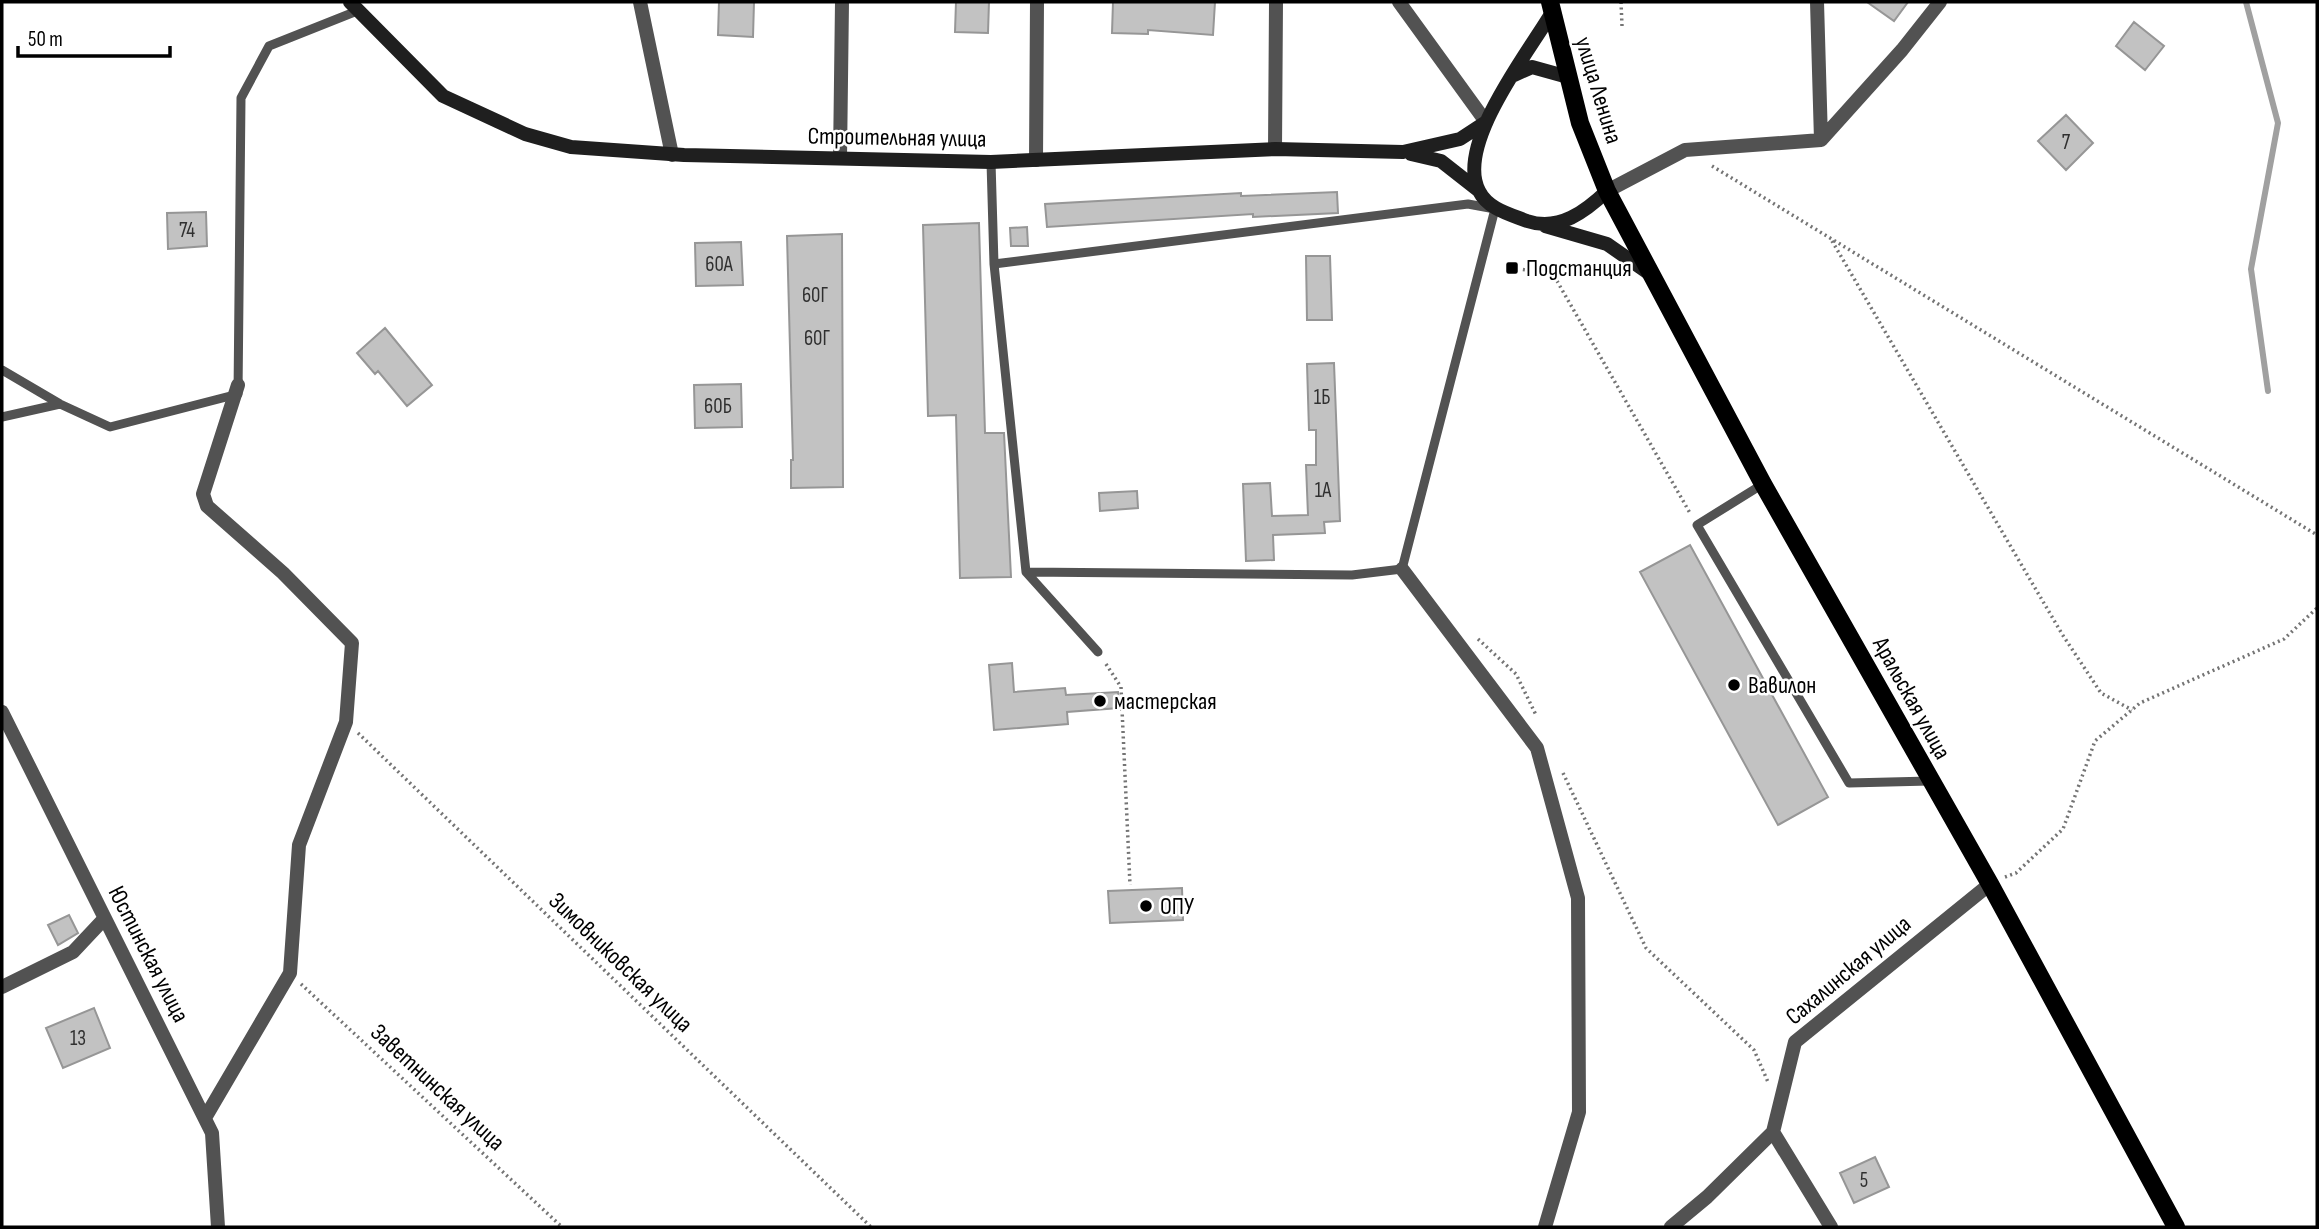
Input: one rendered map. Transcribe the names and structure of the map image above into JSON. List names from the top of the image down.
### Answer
{
  "streets": {
    "main road": ["улица Ленина", "Аральская улица"],
    "street": ["Строительная улица", "Юстинская улица", "Сахалинская улица"],
    "path": ["Зимовниковская улица", "Заветнинская улица"]
  },
  "crossings": [
    ["улица Ленина", "Строительная улица"],
    ["улица Ленина", "Аральская улица"],
    ["Строительная улица", "Аральская улица"],
    ["Аральская улица", "Сахалинская улица"]
  ],
  "places": {
    "transit": ["Подстанция"],
    "other": ["Вавилон", "мастерская", "ОПУ"]
  },
  "house_numbers": [
    "7",
    "74",
    "60А",
    "60Г",
    "60Г",
    "1Б",
    "60Б",
    "1А",
    "13",
    "5"
  ],
  "scale_bar": "50 m"
}
